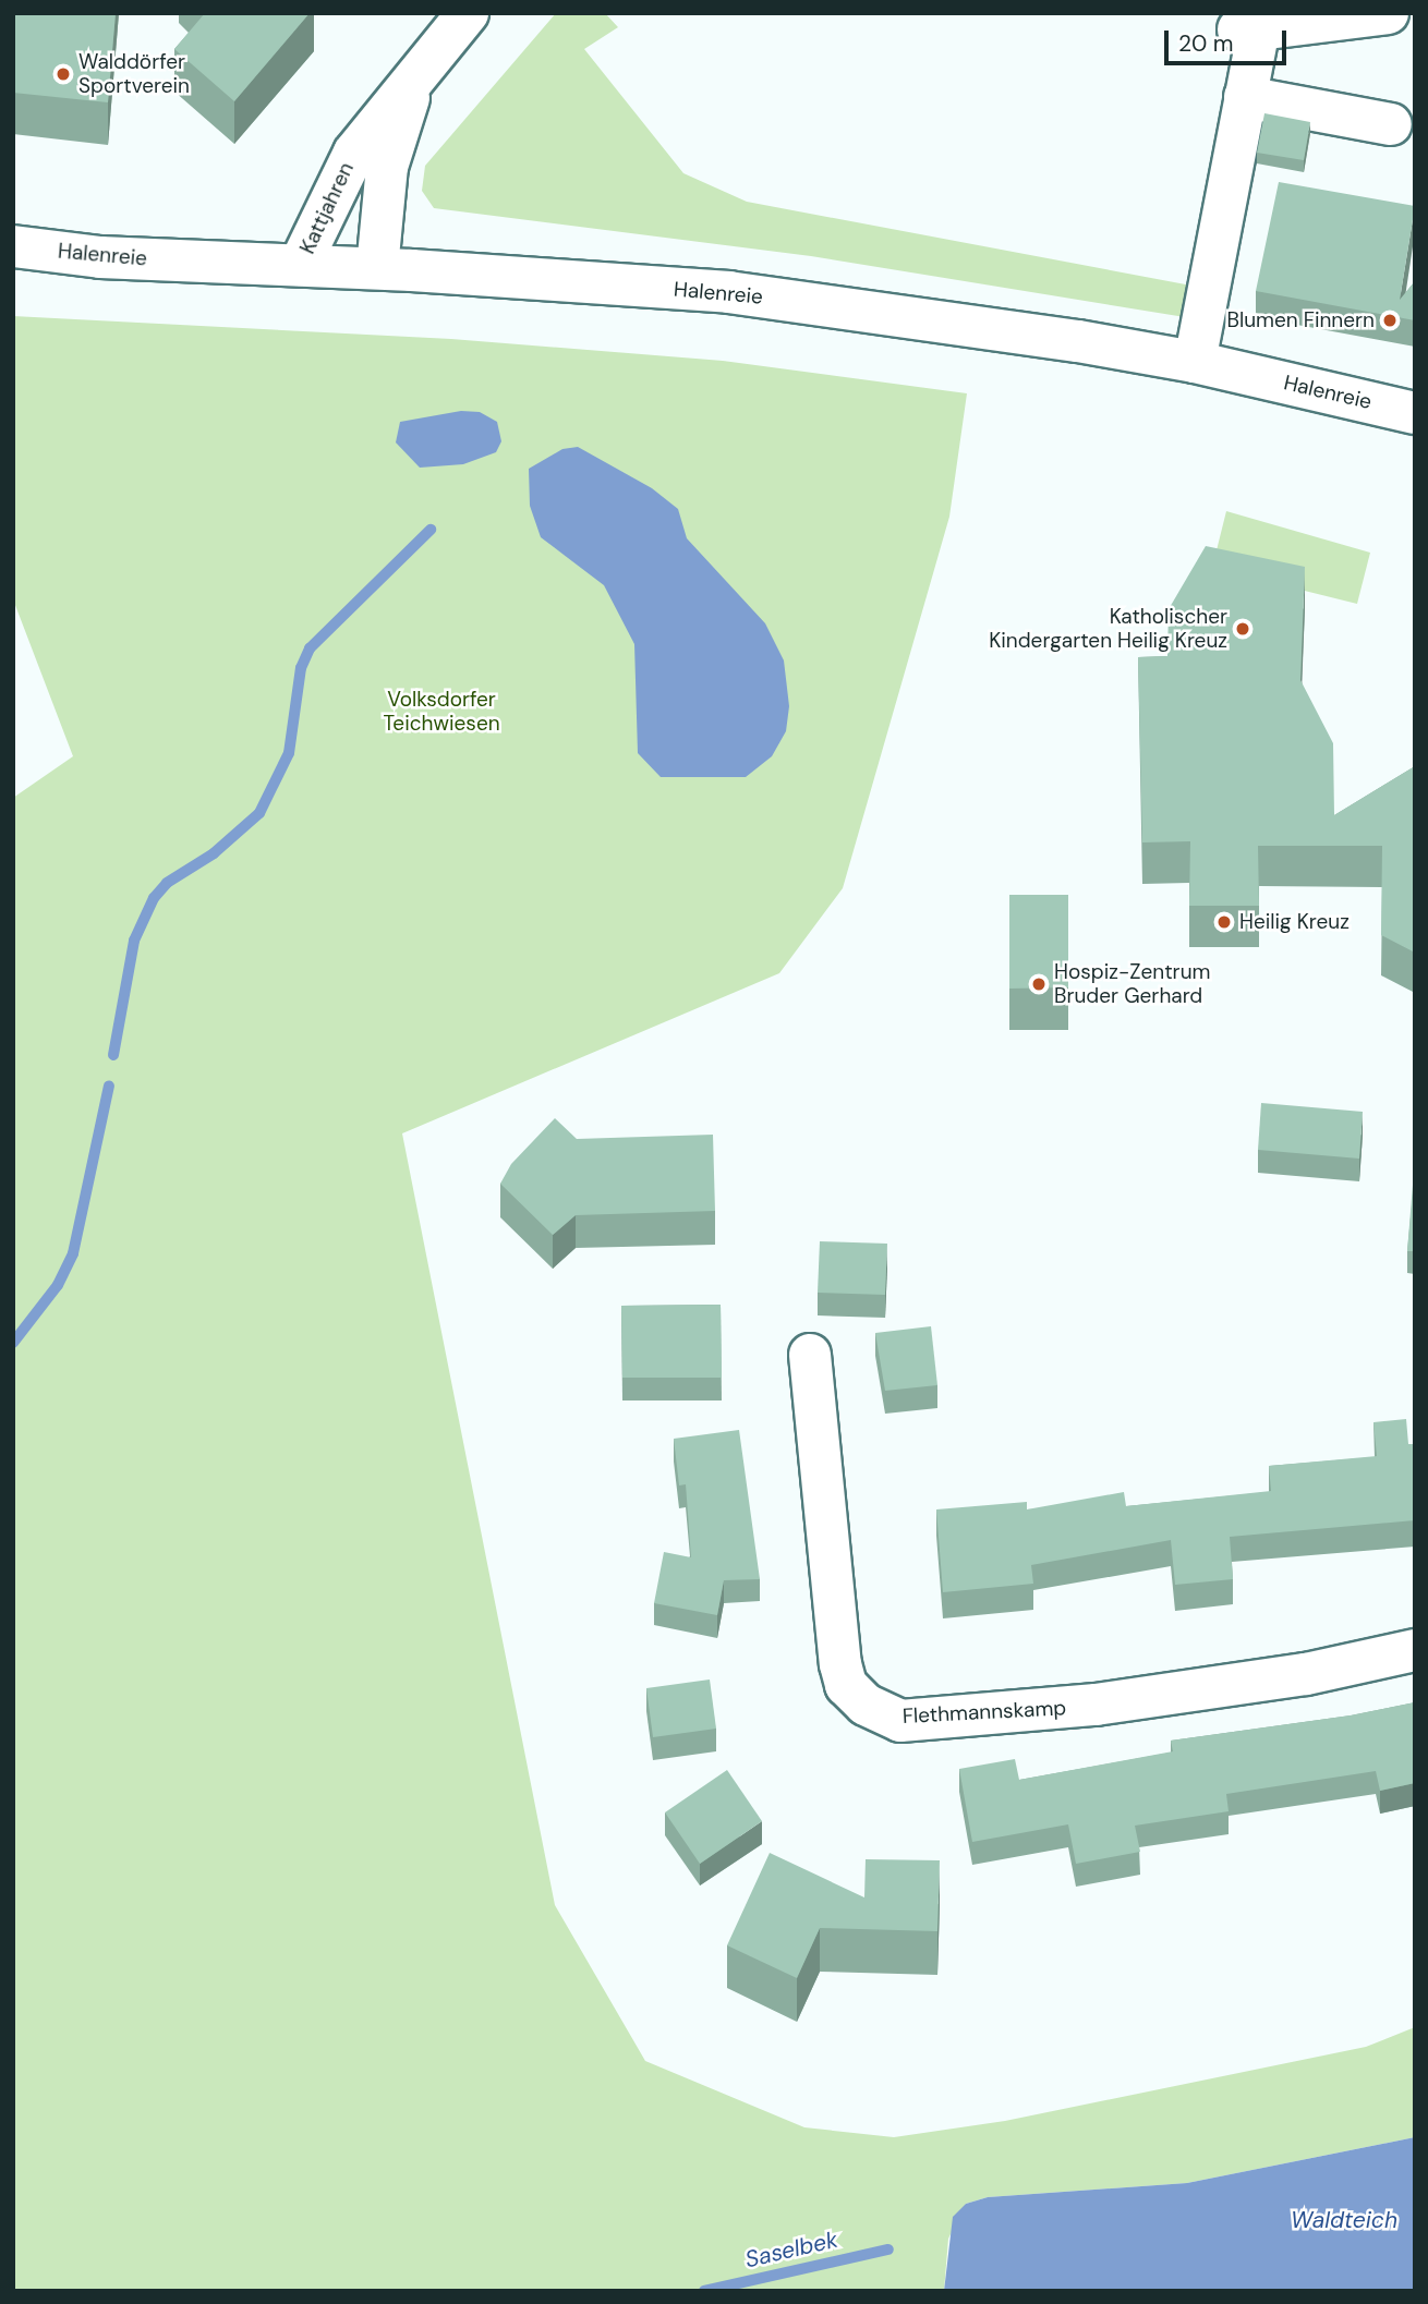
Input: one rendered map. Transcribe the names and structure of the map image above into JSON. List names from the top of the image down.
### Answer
{
  "streets": {
    "street": ["Kattjahren", "Halenreie", "Flethmannskamp"]
  },
  "crossings": [
    ["Kattjahren", "Halenreie"]
  ],
  "water": ["Waldteich", "Saselbek"],
  "parks": ["Volksdorfer Teichwiesen"],
  "places": [
    "Walddörfer Sportverein",
    "Blumen Finnern",
    "Katholischer Kindergarten Heilig Kreuz",
    "Heilig Kreuz",
    "Hospiz-Zentrum Bruder Gerhard"
  ],
  "scale_bar": "20 m"
}
